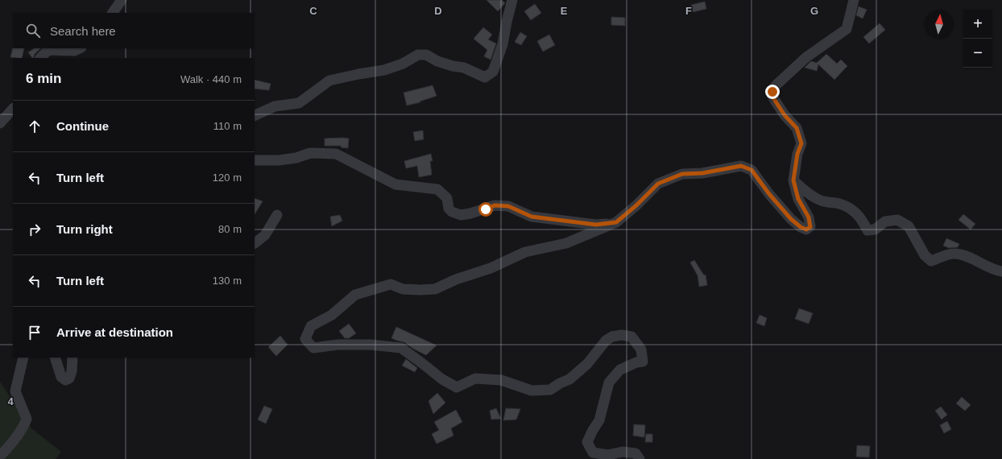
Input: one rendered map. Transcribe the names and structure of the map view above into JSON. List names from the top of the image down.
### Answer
{
  "north": "top",
  "page": {
    "map_buttons": ["+", "−"],
    "search": "Search here",
    "heading": ["6 min", "Walk · 440 m"],
    "list": [
      ["Continue", "110 m"],
      ["Turn left", "120 m"],
      ["Turn right", "80 m"],
      ["Turn left", "130 m"],
      "Arrive at destination"
    ]
  },
  "grid": {
    "columns": [
      "C",
      "D",
      "E",
      "F",
      "G"
    ],
    "rows": ["4"]
  }
}
